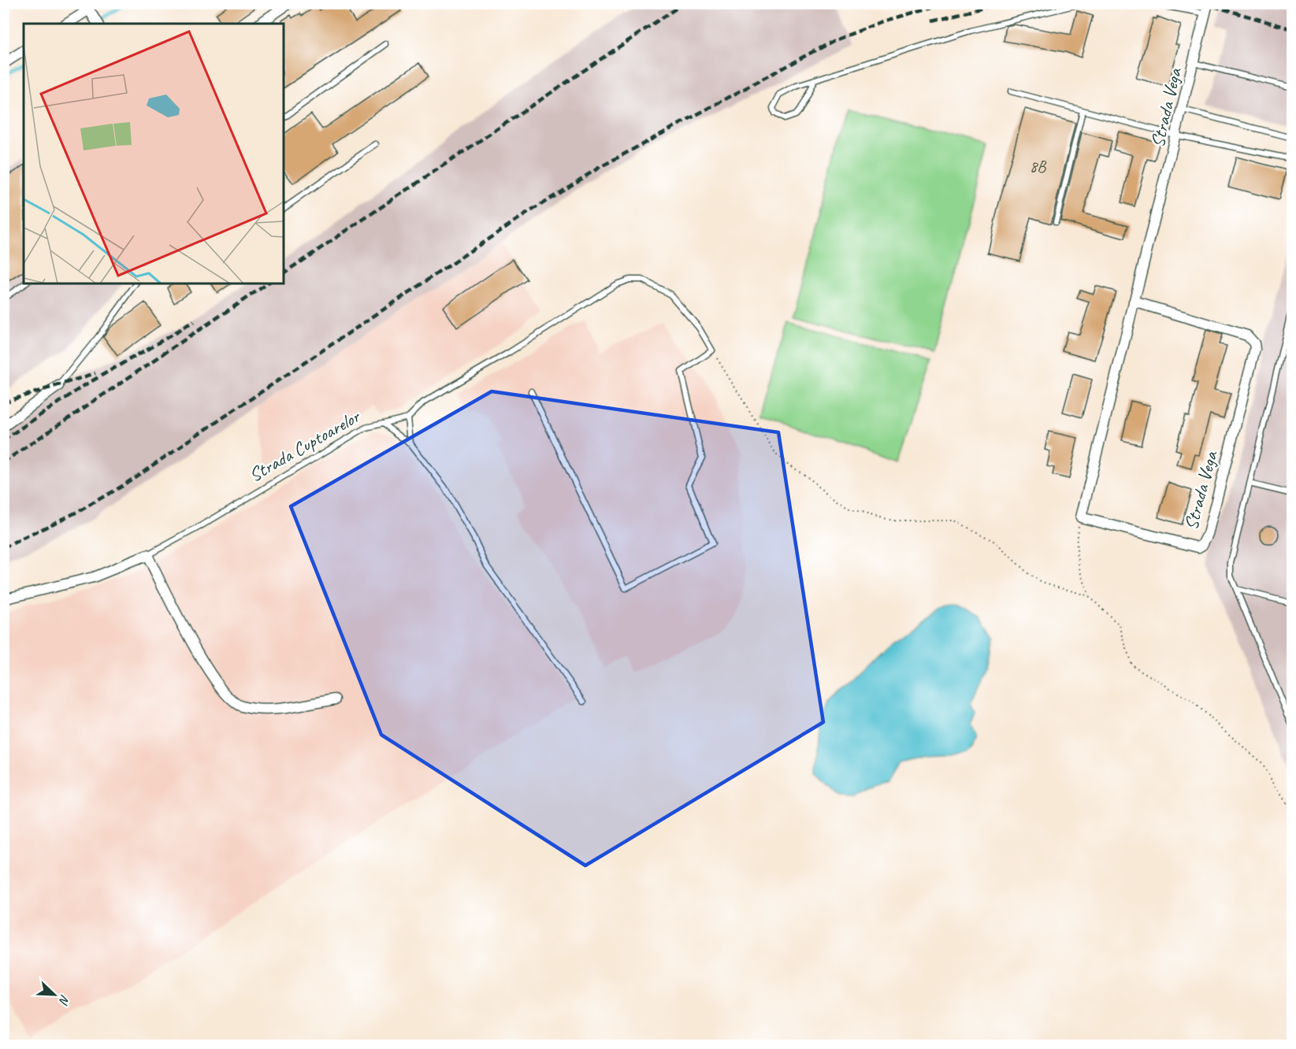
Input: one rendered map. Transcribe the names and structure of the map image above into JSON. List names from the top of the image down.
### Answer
{
  "streets": {
    "street": ["Strada Vega", "Strada Cuptoarelor"]
  },
  "house_numbers": ["8B"],
  "north": "bottom right"
}
